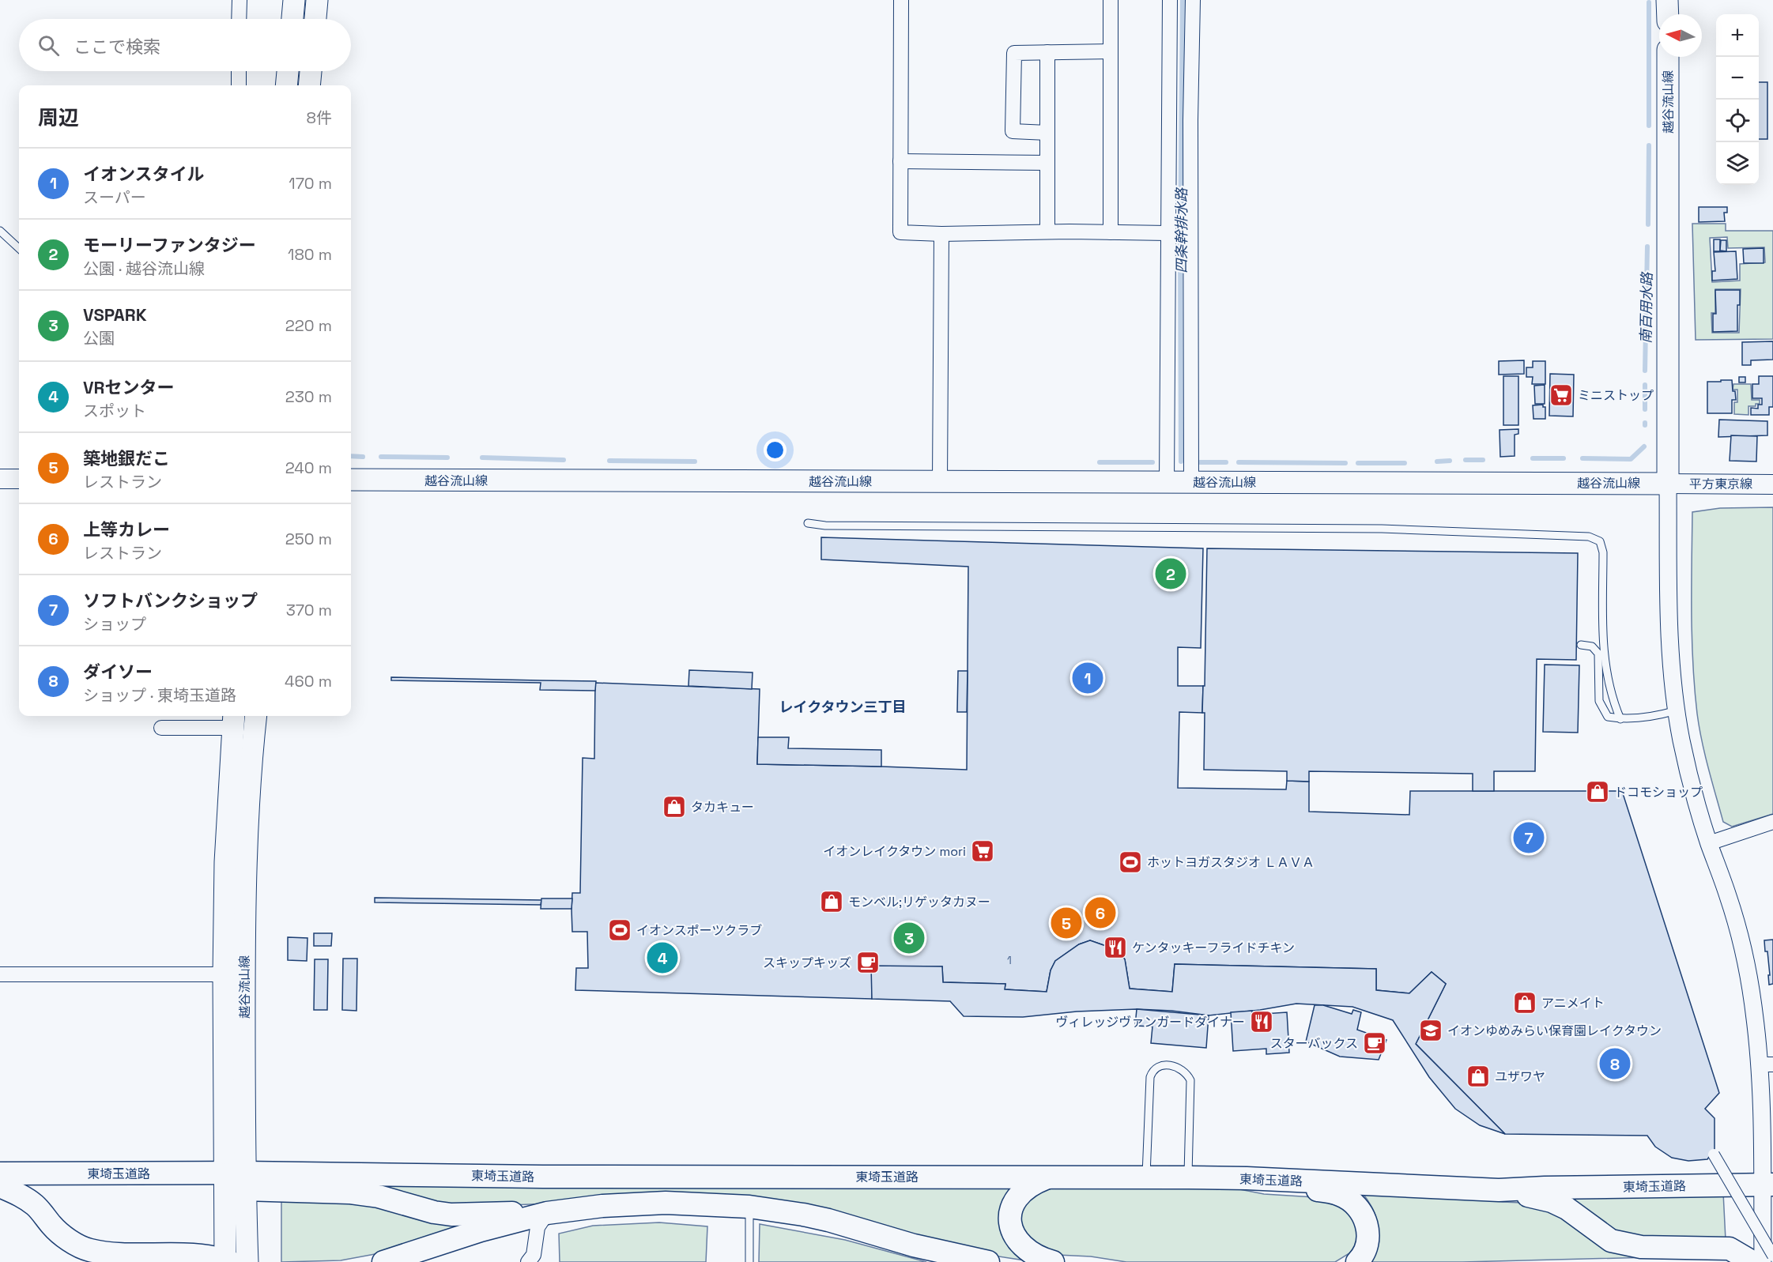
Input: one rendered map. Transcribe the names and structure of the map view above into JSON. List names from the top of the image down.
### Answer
{
  "streets": {
    "highway": ["東埼玉道路"],
    "main road": ["越谷流山線", "平方東京線"]
  },
  "crossings": [
    ["越谷流山線", "平方東京線"],
    ["越谷流山線", "東埼玉道路"]
  ],
  "districts": ["レイクタウン三丁目"],
  "water": ["四条幹排水路", "南百用水路"],
  "places": {
    "supermarket": ["ミニストップ", "イオンレイクタウン mori"],
    "shop": [
      "ドコモショップ",
      "タカキュー",
      "モンベル;リゲッタカヌー",
      "アニメイト",
      "ユザワヤ"
    ],
    "sports": ["ホットヨガスタジオ ＬＡＶＡ", "イオンスポーツクラブ"],
    "restaurant": ["ケンタッキーフライドチキン", "ヴィレッジヴァンガードダイナー"],
    "cafe": ["スキップキッズ", "スターバックス"],
    "school or university": ["イオンゆめみらい保育園レイクタウン"]
  },
  "house_numbers": ["1"],
  "north": "left",
  "page": {
    "map_buttons": ["+", "−"],
    "search": "ここで検索",
    "heading": ["周辺", "8件"],
    "list": [
      {
        "mark": "1",
        "name": "イオンスタイル",
        "note": "スーパー",
        "value": "170 m"
      },
      {
        "mark": "2",
        "name": "モーリーファンタジー",
        "note": "公園 · 越谷流山線",
        "value": "180 m"
      },
      {
        "mark": "3",
        "name": "VSPARK",
        "note": "公園",
        "value": "220 m"
      },
      {
        "mark": "4",
        "name": "VRセンター",
        "note": "スポット",
        "value": "230 m"
      },
      {
        "mark": "5",
        "name": "築地銀だこ",
        "note": "レストラン",
        "value": "240 m"
      },
      {
        "mark": "6",
        "name": "上等カレー",
        "note": "レストラン",
        "value": "250 m"
      },
      {
        "mark": "7",
        "name": "ソフトバンクショップ",
        "note": "ショップ",
        "value": "370 m"
      },
      {
        "mark": "8",
        "name": "ダイソー",
        "note": "ショップ · 東埼玉道路",
        "value": "460 m"
      }
    ],
    "pins": [
      "2",
      "1",
      "7",
      "6",
      "5",
      "3",
      "4",
      "8"
    ]
  }
}
